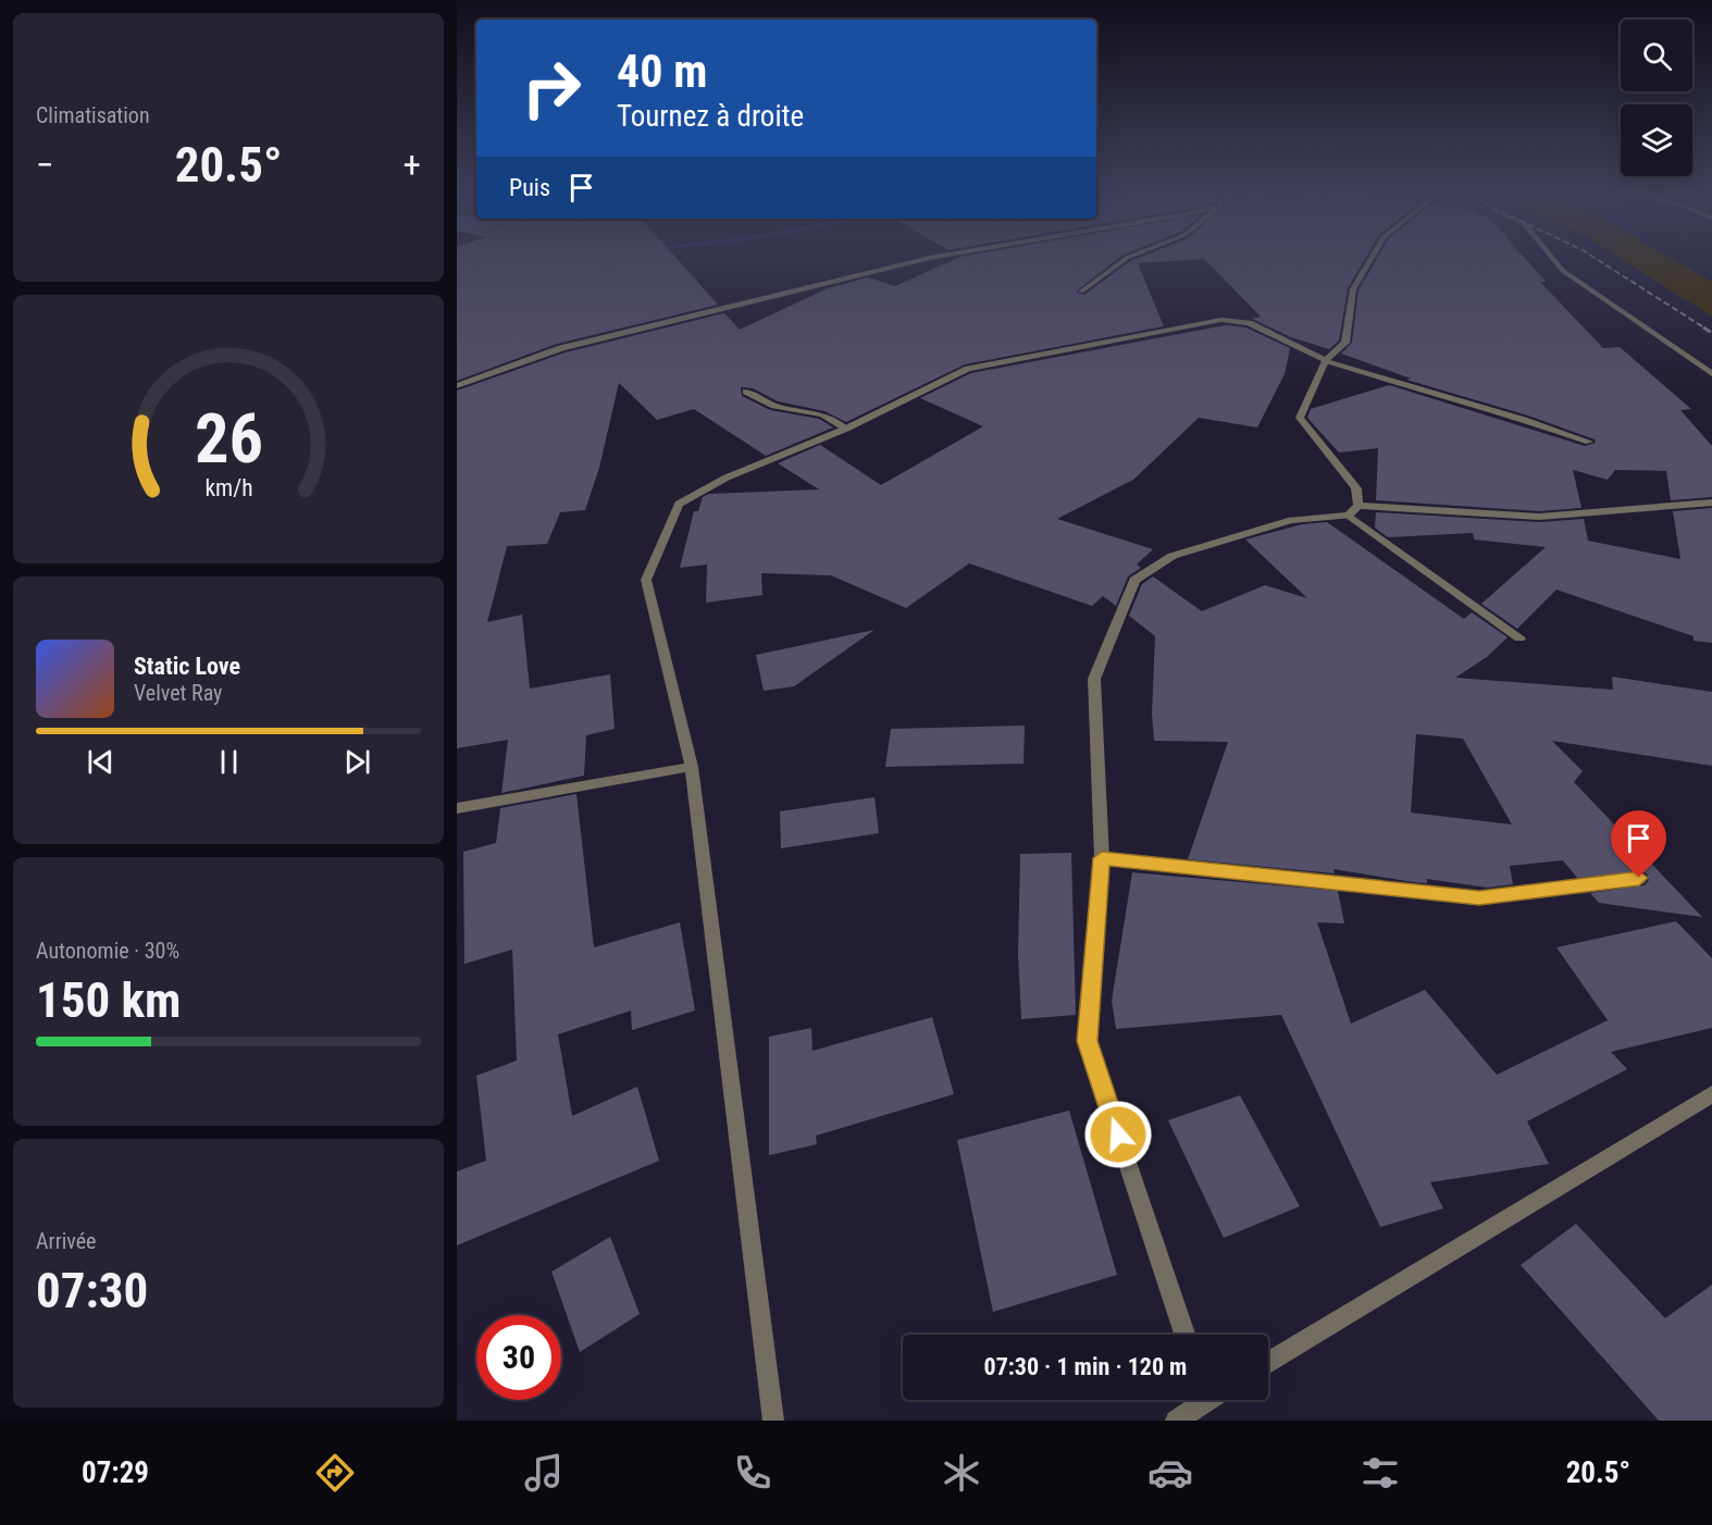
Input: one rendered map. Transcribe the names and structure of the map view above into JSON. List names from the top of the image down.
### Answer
{
  "page": {
    "tile": [
      "Climatisation",
      ["Autonomie · 30%", "150 km"],
      ["Arrivée", "07:30"]
    ],
    "turn": ["40 m", "Tournez à droite"],
    "heat": ["−", "20.5°", "+"],
    "then": "Puis",
    "song": ["Static Love", "Velvet Ray"],
    "limit": "30",
    "trip": "07:30 · 1 min · 120 m",
    "tabs": ["07:29", "20.5°"],
    "gauge": ["26", "km/h"]
  }
}
